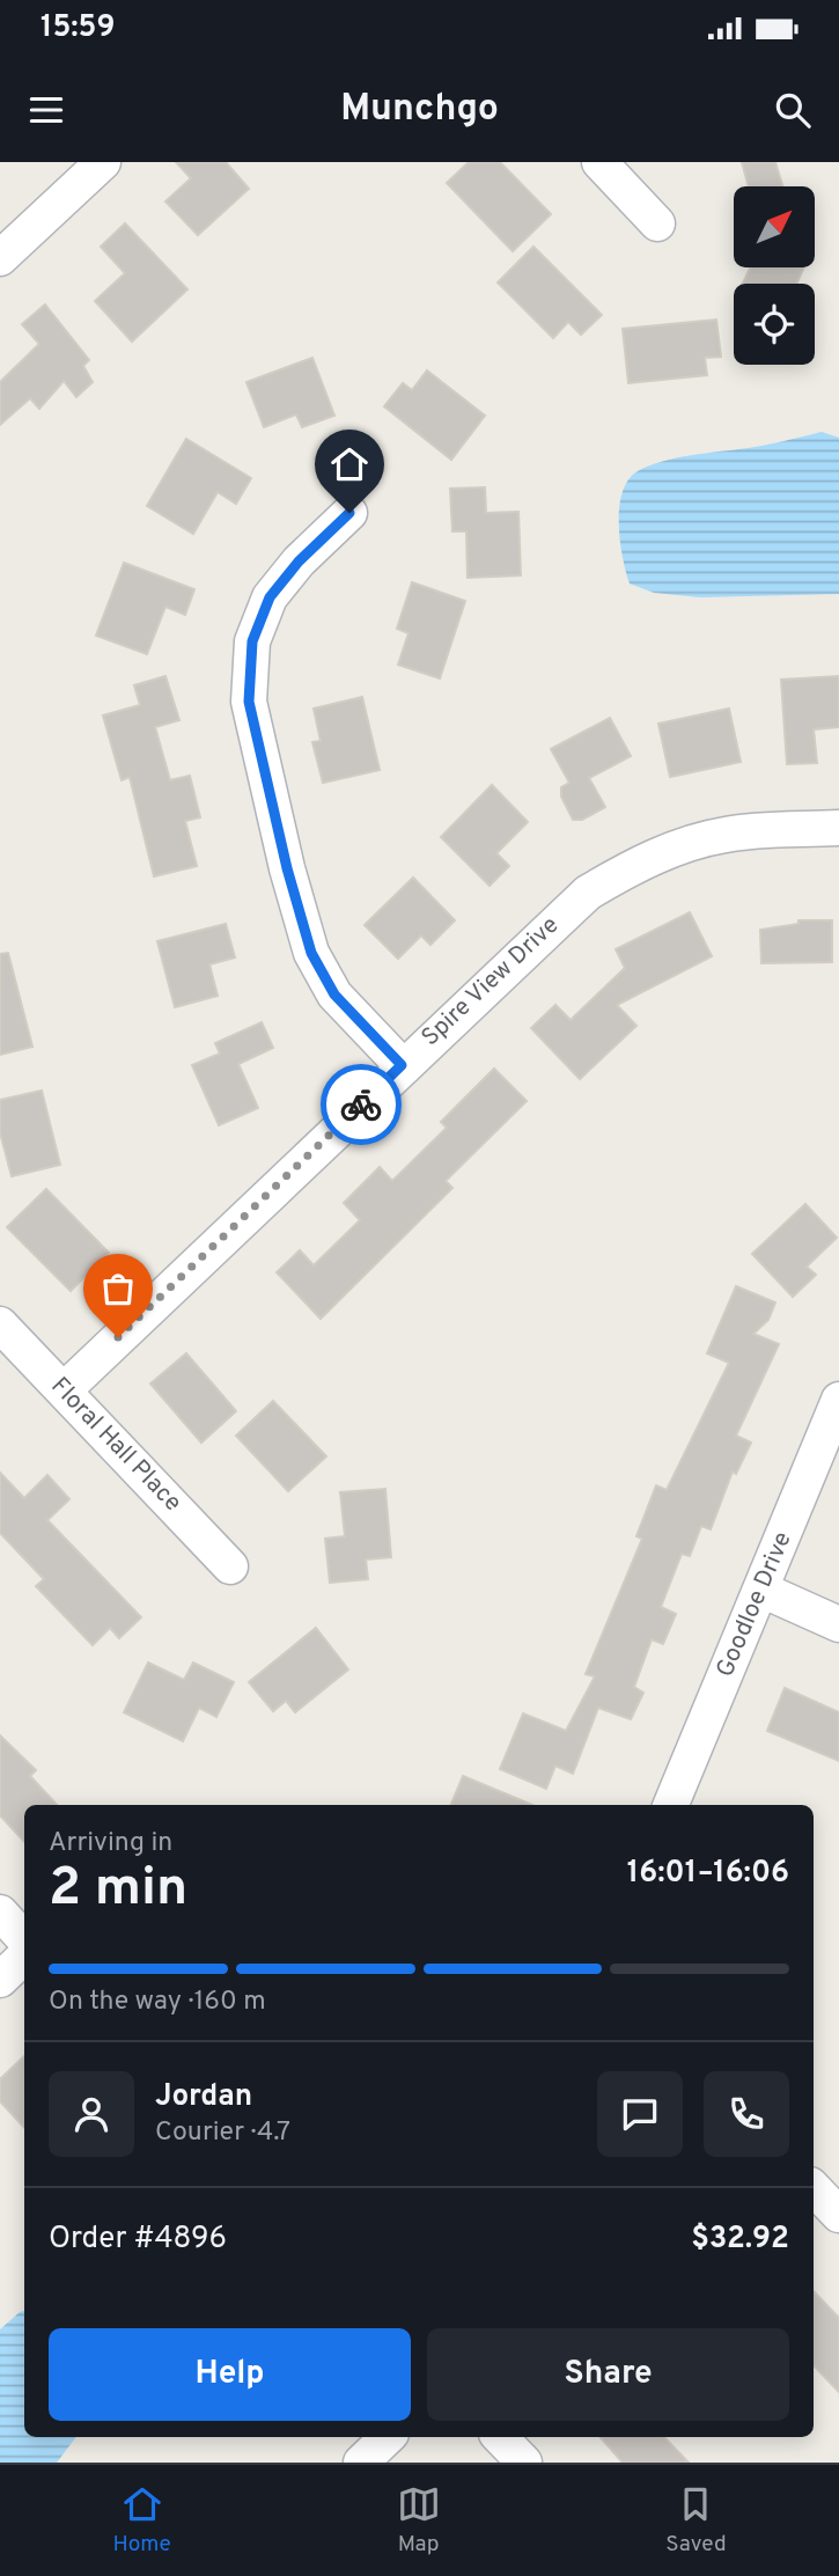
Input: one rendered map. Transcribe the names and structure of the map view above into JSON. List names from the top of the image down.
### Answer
{
  "streets": {
    "street": ["Spire View Drive", "Floral Hall Place", "Goodloe Drive"]
  },
  "crossings": [
    ["Spire View Drive", "Floral Hall Place"]
  ],
  "north": "top right",
  "page": {
    "status": "15:59",
    "header": "Munchgo",
    "heading": ["2 min", "Arriving in", "16:01–16:06"],
    "panel": [
      "Jordan",
      "Courier · 4.7",
      "Order #4896",
      "$32.92"
    ],
    "bar": "On the way · 160 m",
    "buttons": ["Help", "Share"],
    "tabs": ["Home", "Map", "Saved"]
  }
}
